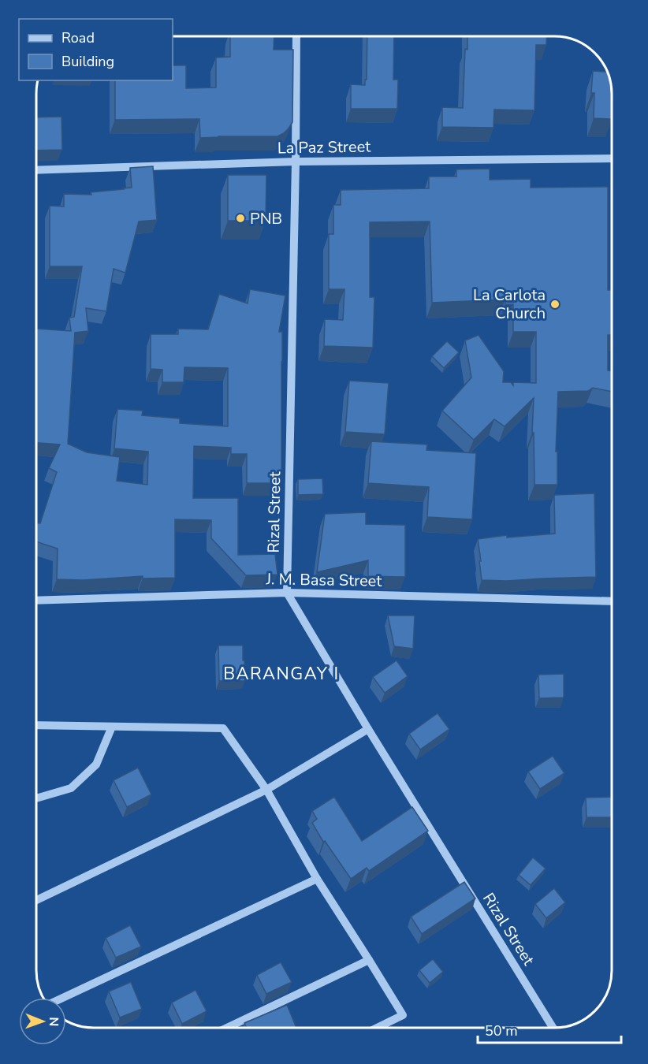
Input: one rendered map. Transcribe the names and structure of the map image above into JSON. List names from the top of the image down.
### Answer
{
  "streets": {
    "street": ["La Paz Street", "Rizal Street", "J. M. Basa Street"]
  },
  "crossings": [
    ["La Paz Street", "Rizal Street"],
    ["Rizal Street", "J. M. Basa Street"]
  ],
  "districts": ["BARANGAY I"],
  "places": ["PNB", "La Carlota Church"],
  "legend": ["Road", "Building"],
  "scale_bar": "50 m",
  "north": "right"
}
